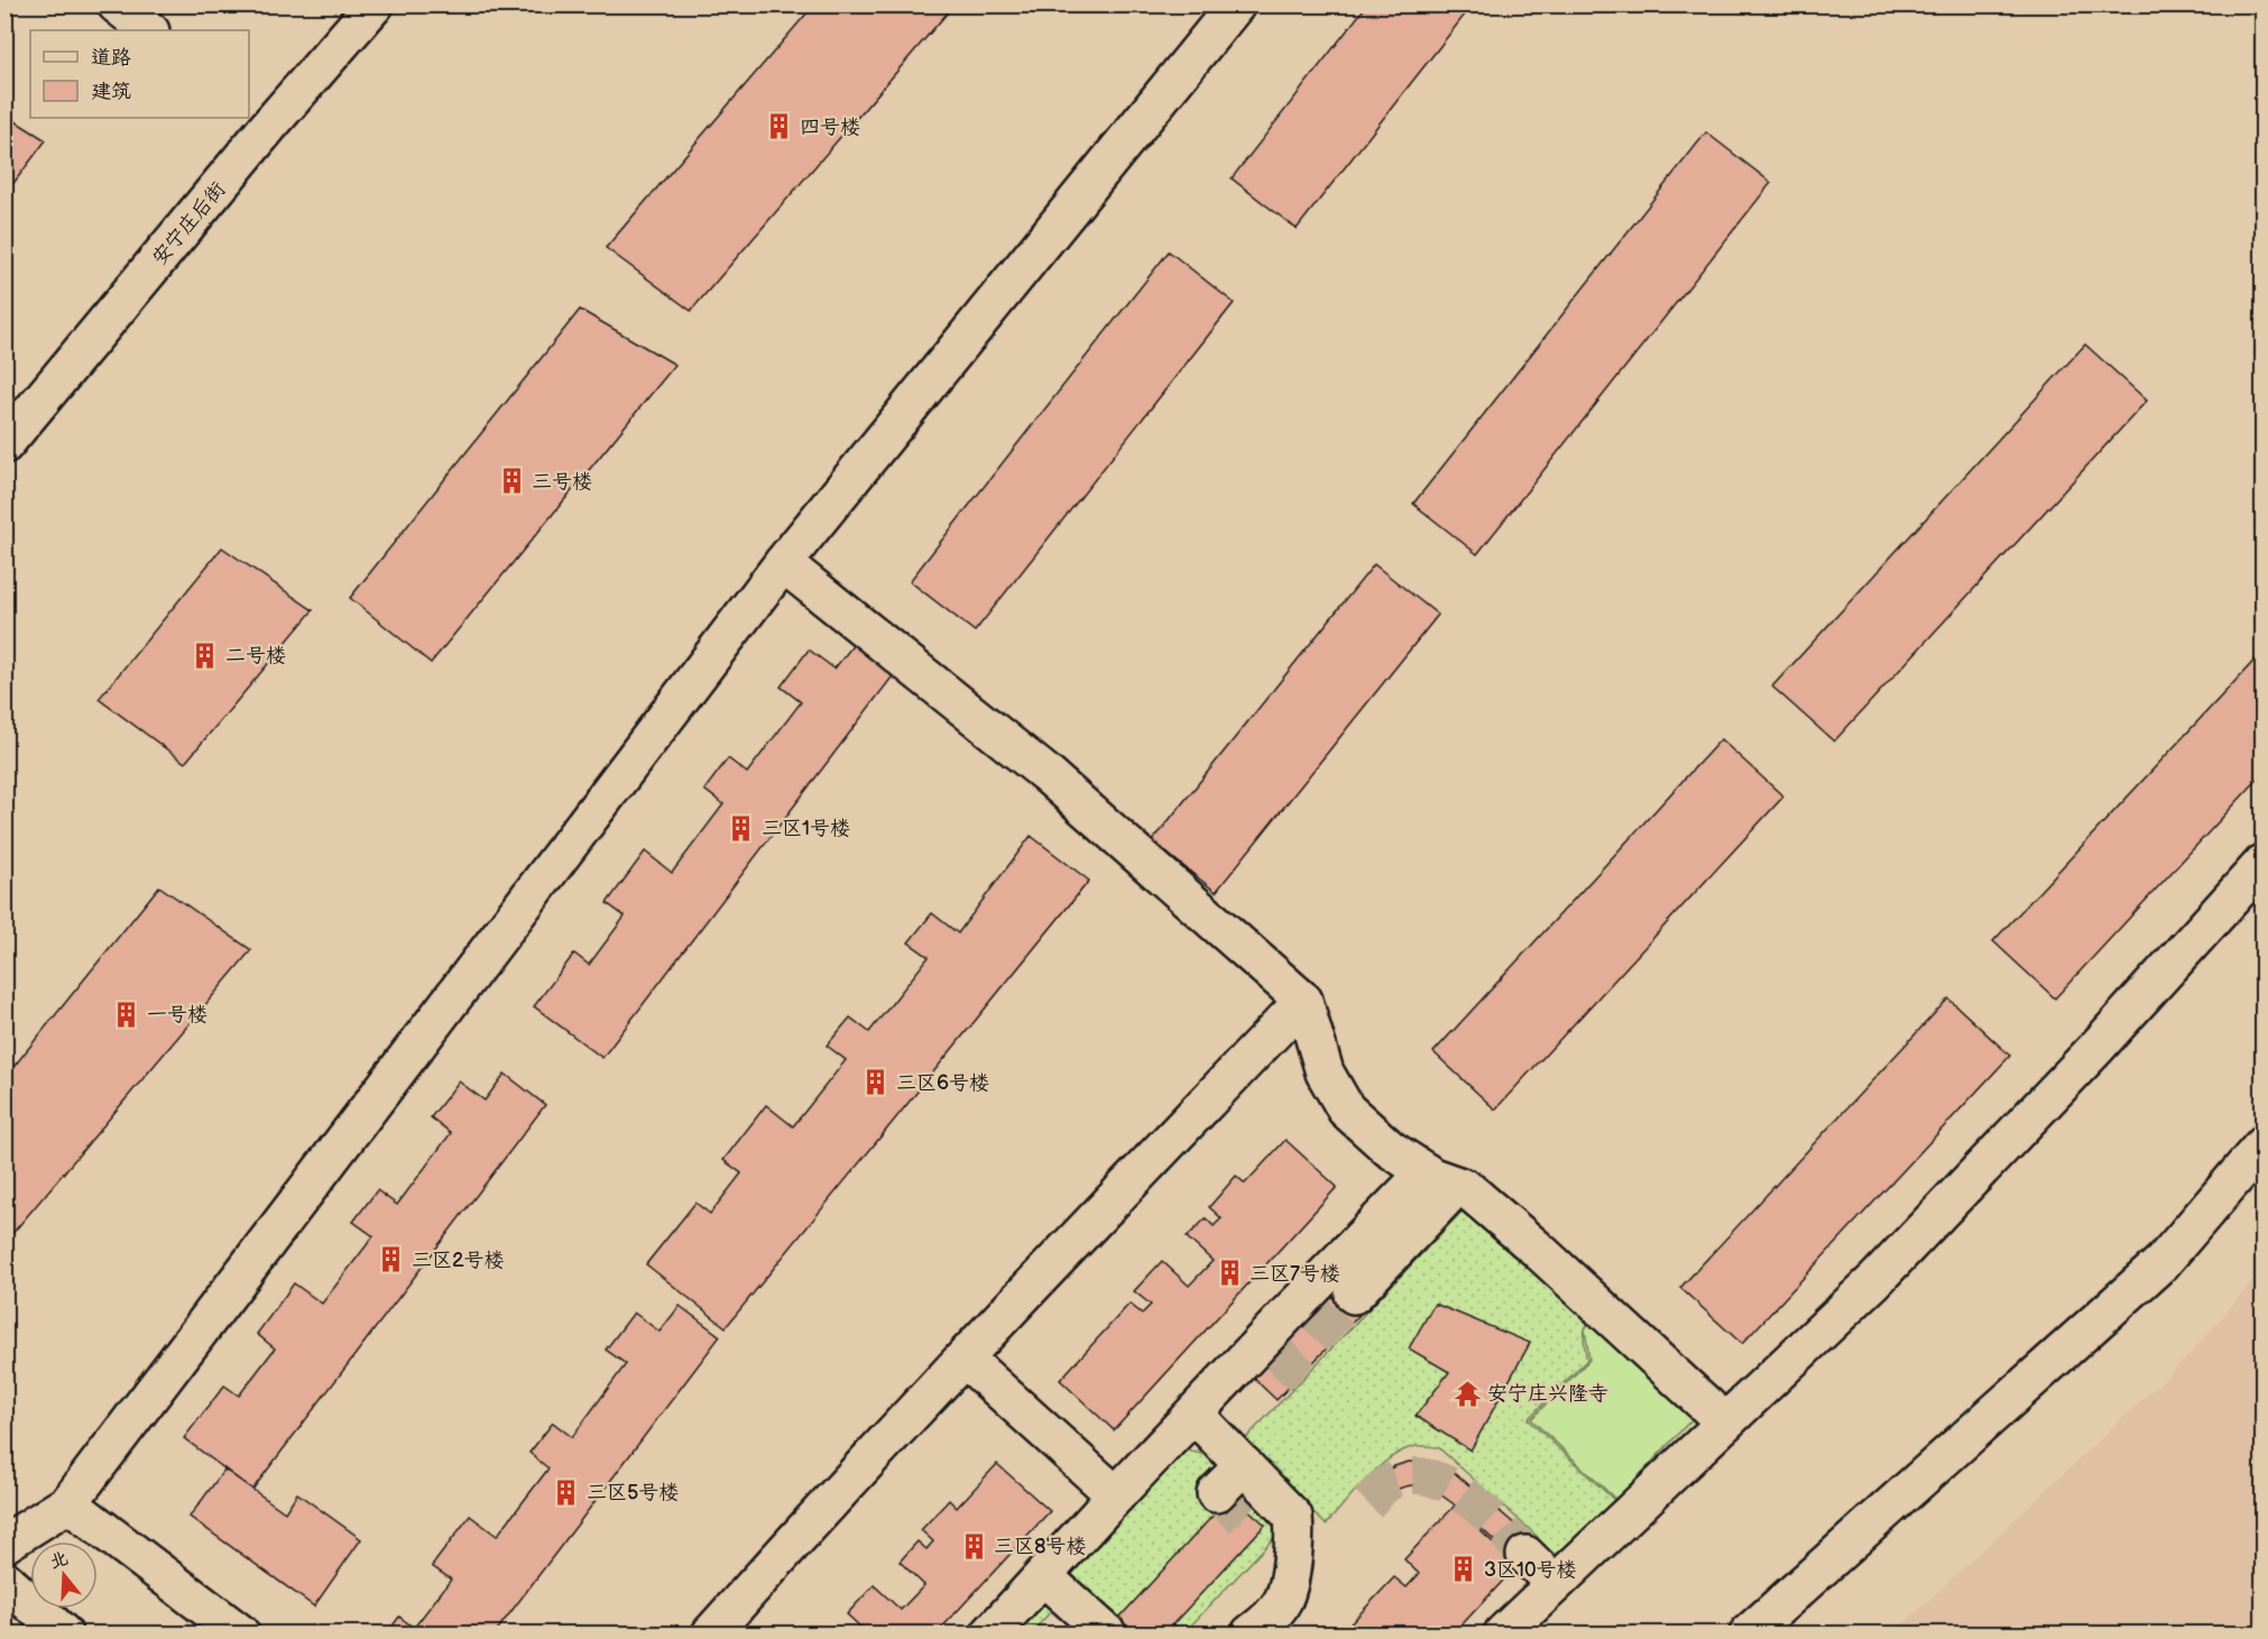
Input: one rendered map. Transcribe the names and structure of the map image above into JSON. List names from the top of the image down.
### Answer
{
  "streets": {
    "street": ["安宁庄后街"]
  },
  "places": {
    "building": [
      "四号楼",
      "三号楼",
      "二号楼",
      "三区1号楼",
      "一号楼",
      "三区6号楼",
      "三区2号楼",
      "三区7号楼",
      "三区5号楼",
      "三区8号楼",
      "3区10号楼"
    ],
    "temple": ["安宁庄兴隆寺"]
  },
  "legend": ["道路", "建筑"],
  "north": "top"
}
